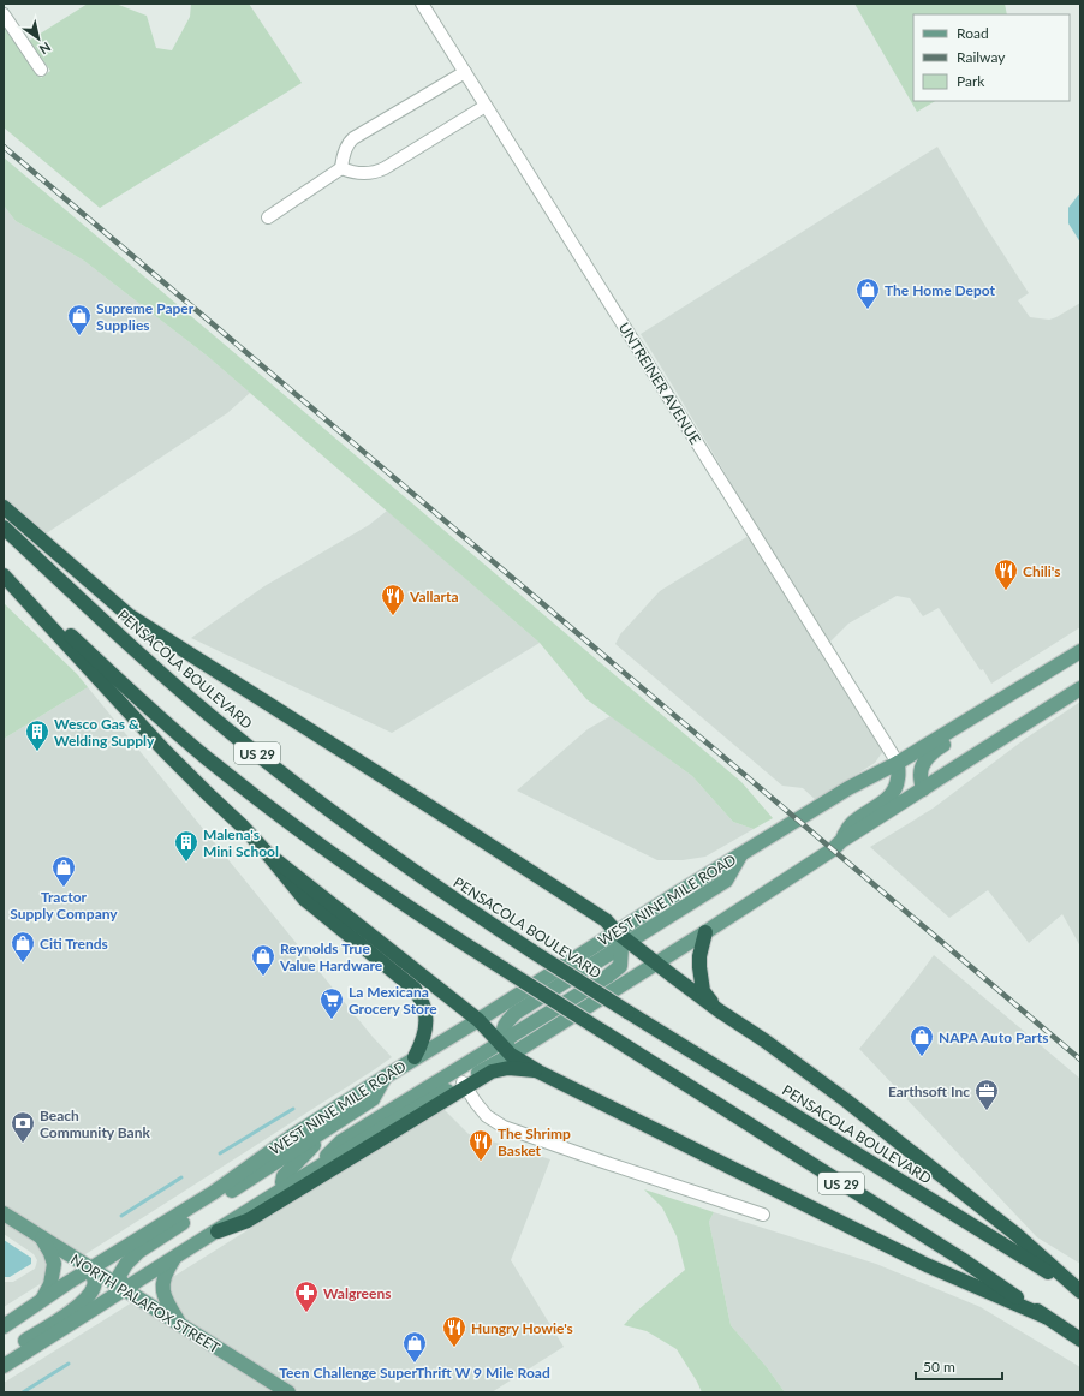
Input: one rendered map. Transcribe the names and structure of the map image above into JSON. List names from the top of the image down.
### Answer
{
  "streets": {
    "highway": ["PENSACOLA BOULEVARD", "US 29"],
    "main road": ["WEST NINE MILE ROAD", "NORTH PALAFOX STREET"],
    "street": ["UNTREINER AVENUE"]
  },
  "crossings": [
    ["UNTREINER AVENUE", "WEST NINE MILE ROAD"],
    ["WEST NINE MILE ROAD", "NORTH PALAFOX STREET"]
  ],
  "places": {
    "shop": [
      "The Home Depot",
      "Supreme Paper Supplies",
      "Tractor Supply Company",
      "Citi Trends",
      "Reynolds True Value Hardware",
      "NAPA Auto Parts",
      "Teen Challenge SuperThrift W 9 Mile Road"
    ],
    "restaurant": [
      "Chili's",
      "Vallarta",
      "The Shrimp Basket",
      "Hungry Howie's"
    ],
    "building": ["Wesco Gas & Welding Supply", "Malena's Mini School"],
    "supermarket": ["La Mexicana Grocery Store"],
    "office": ["Earthsoft Inc"],
    "bank": ["Beach Community Bank"],
    "pharmacy": ["Walgreens"]
  },
  "legend": ["Road", "Railway", "Park"],
  "scale_bar": "50 m",
  "north": "bottom right"
}
